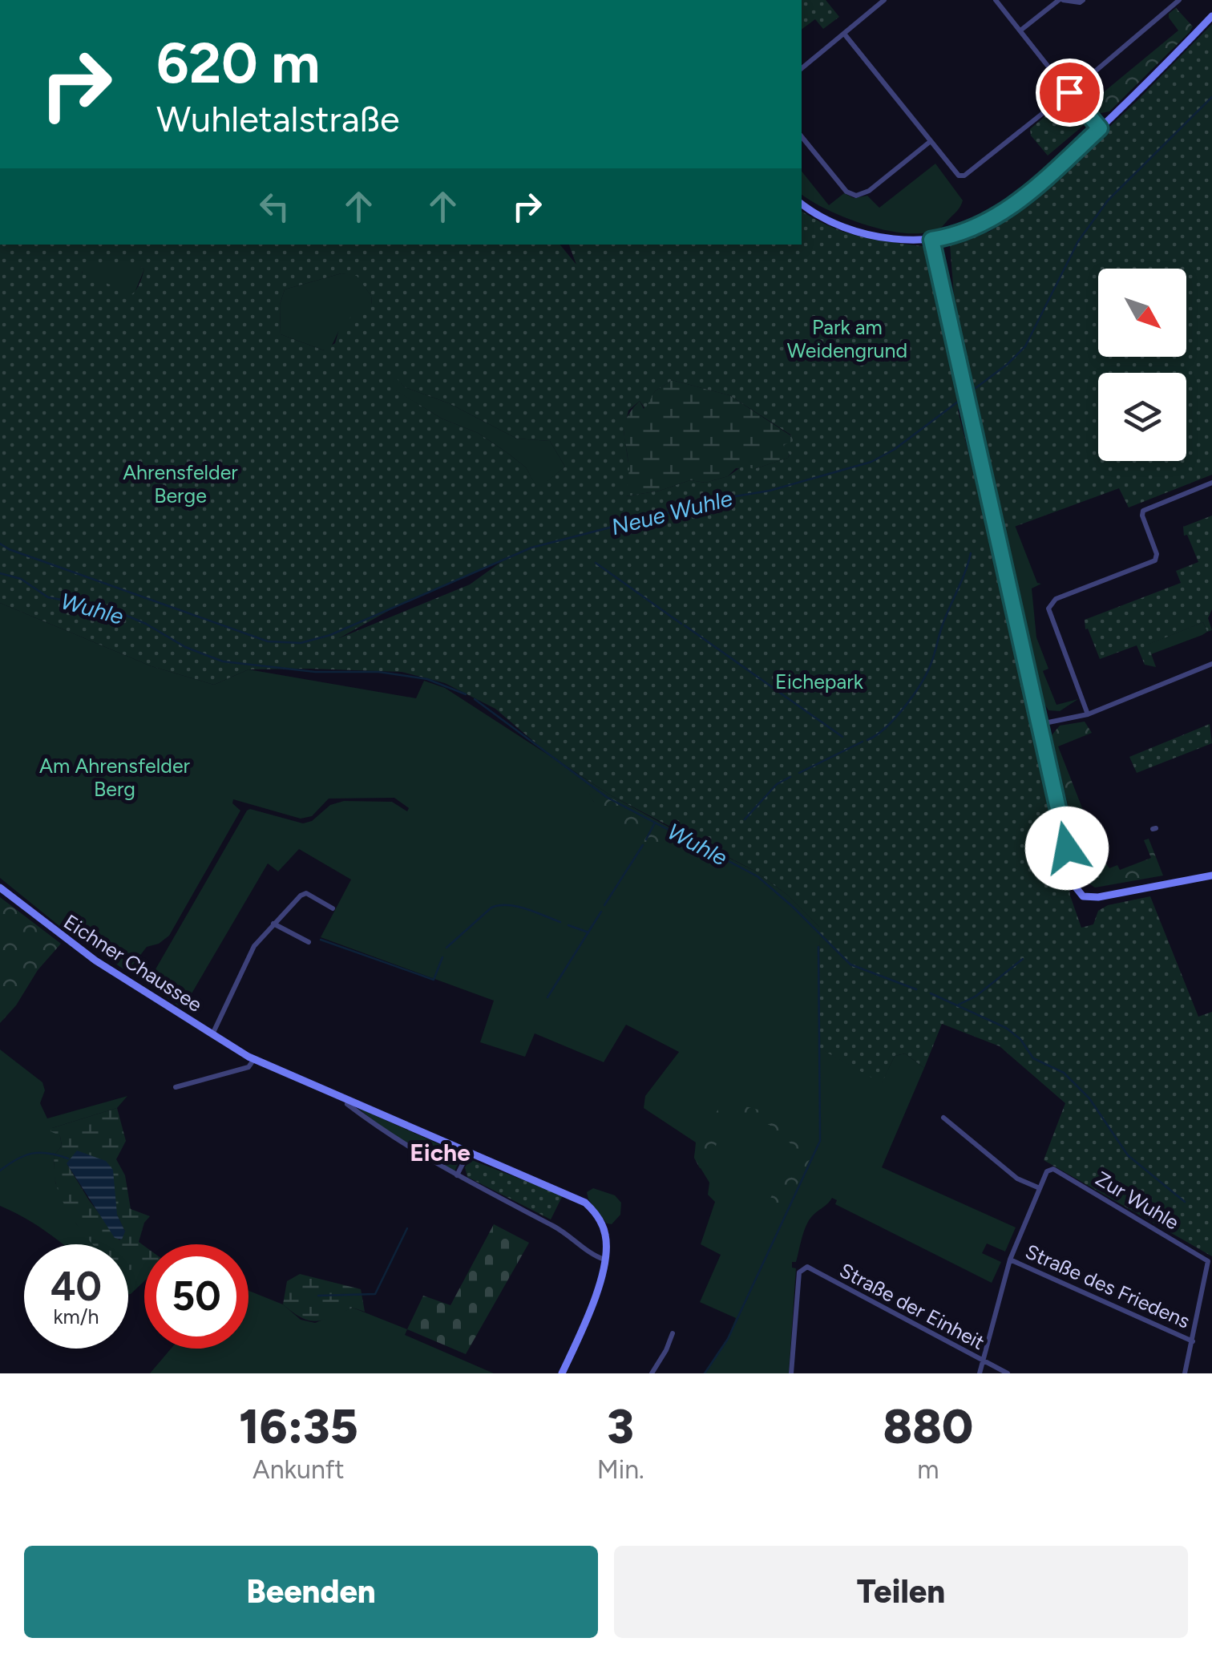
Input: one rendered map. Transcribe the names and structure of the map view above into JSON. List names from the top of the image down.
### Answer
{
  "streets": {
    "main road": ["Eichner Chaussee"],
    "street": ["Zur Wuhle", "Straße des Friedens", "Straße der Einheit"]
  },
  "crossings": [
    ["Zur Wuhle", "Straße des Friedens"]
  ],
  "districts": ["Eiche"],
  "water": ["Neue Wuhle", "Wuhle"],
  "parks": [
    "Park am Weidengrund",
    "Ahrensfelder Berge",
    "Eichepark",
    "Am Ahrensfelder Berg"
  ],
  "north": "bottom right",
  "page": {
    "turn": ["620 m", "Wuhletalstraße"],
    "speed": "40 km/h",
    "limit": "50",
    "eta": [
      "16:35",
      "Ankunft",
      "3",
      "Min.",
      "880",
      "m"
    ],
    "buttons": ["Beenden", "Teilen"]
  }
}
